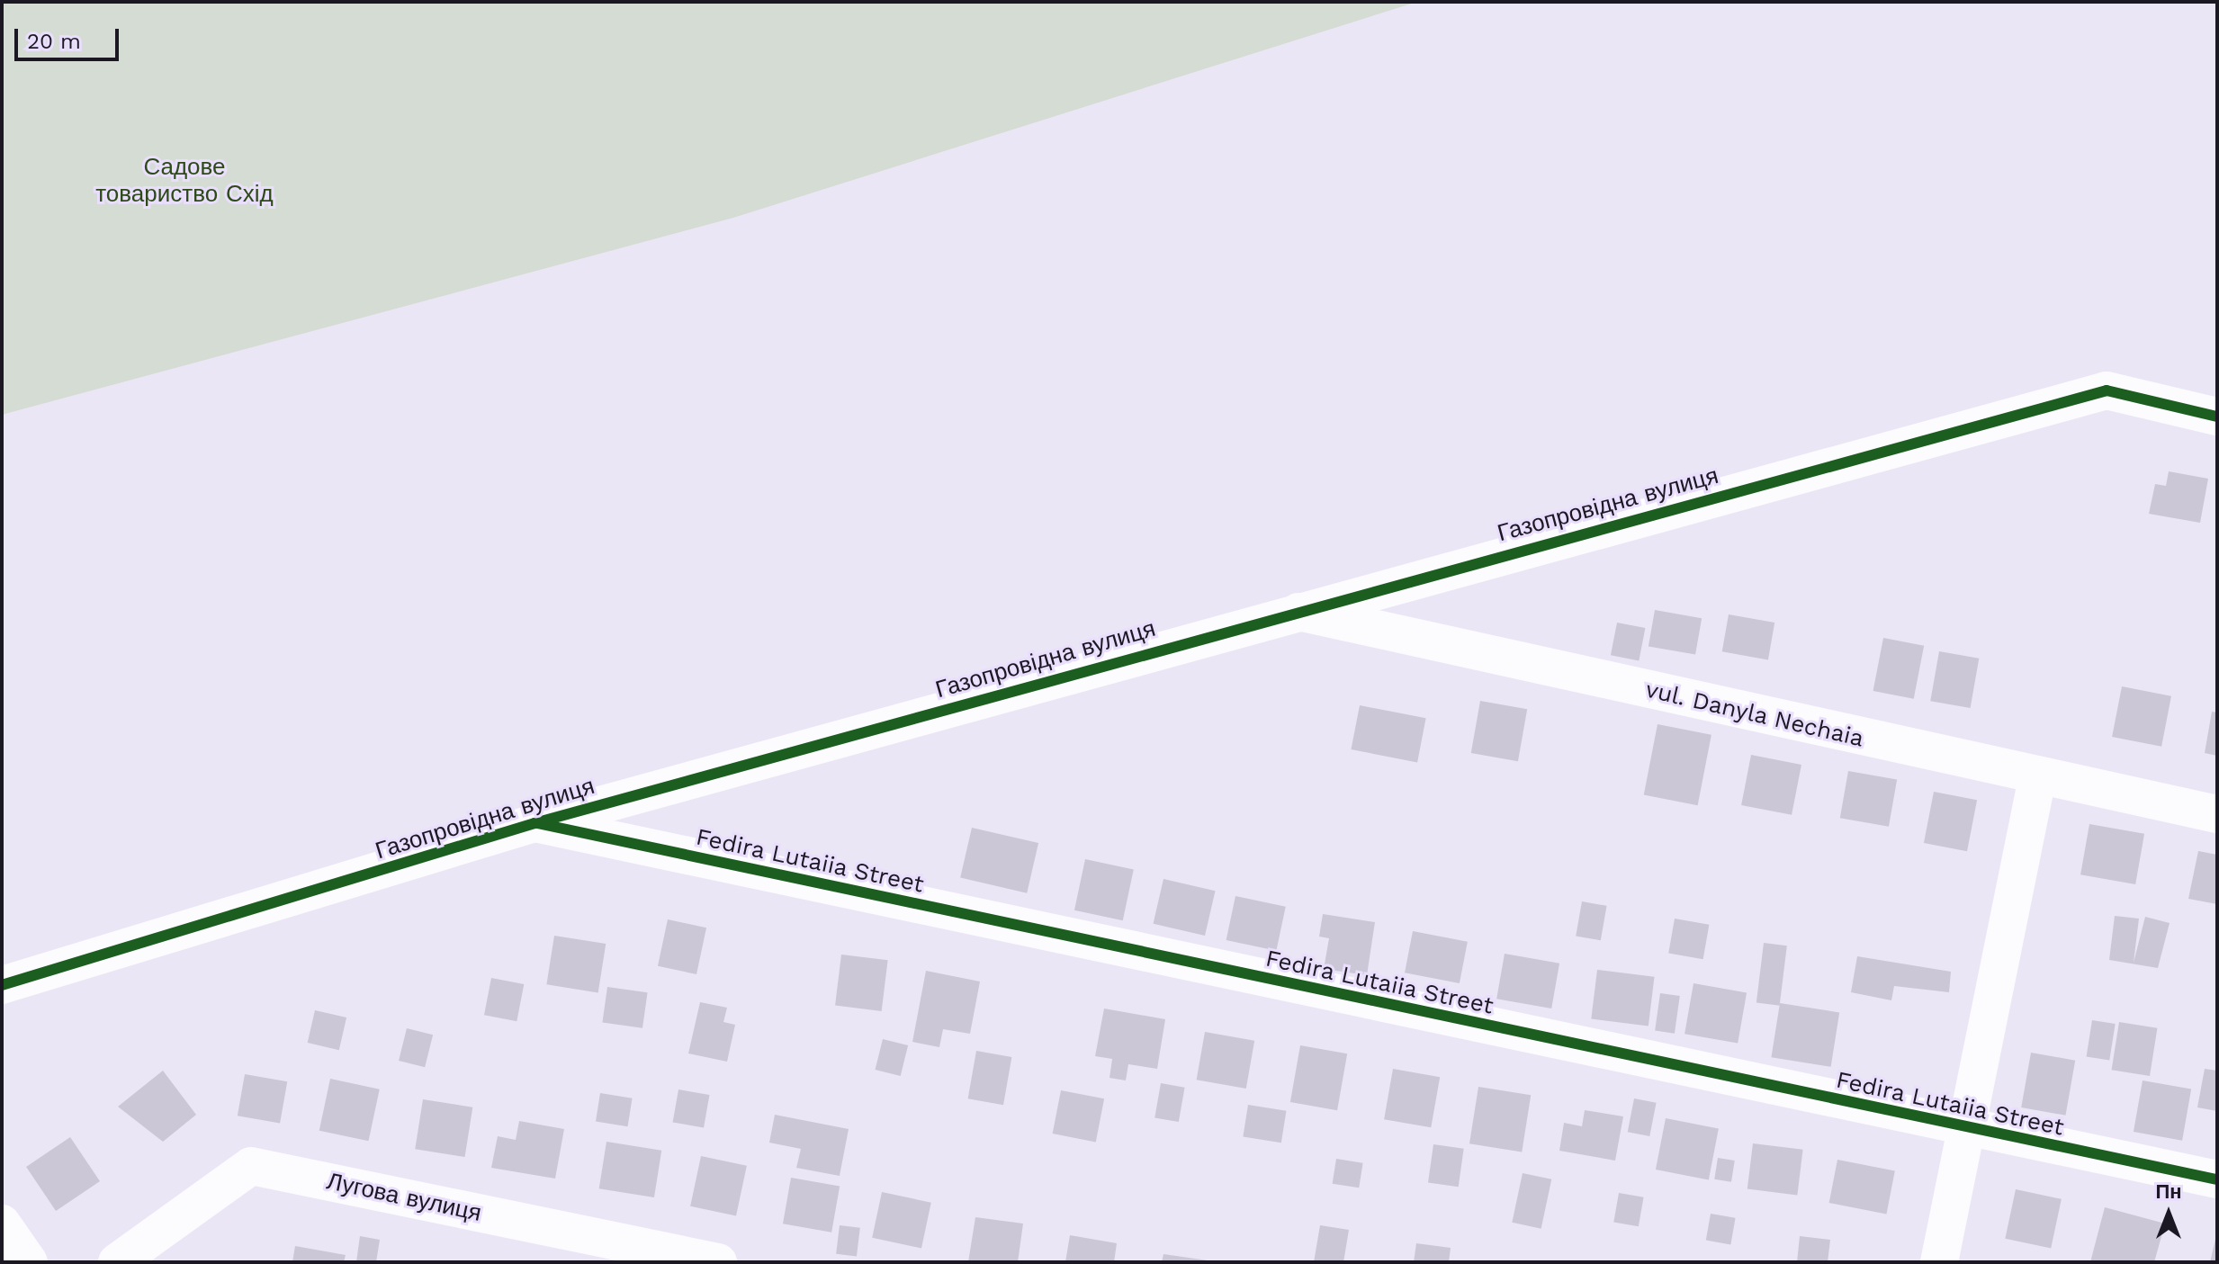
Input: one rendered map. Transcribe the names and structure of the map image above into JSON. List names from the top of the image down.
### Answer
{
  "streets": {
    "street": [
      "Газопровідна вулиця",
      "vul. Danyla Nechaia",
      "Fedira Lutaiia Street",
      "Лугова вулиця"
    ]
  },
  "crossings": [
    ["Газопровідна вулиця", "vul. Danyla Nechaia"],
    ["Газопровідна вулиця", "Fedira Lutaiia Street"]
  ],
  "parks": ["Садове товариство Схід"],
  "scale_bar": "20 m",
  "north": "top"
}
